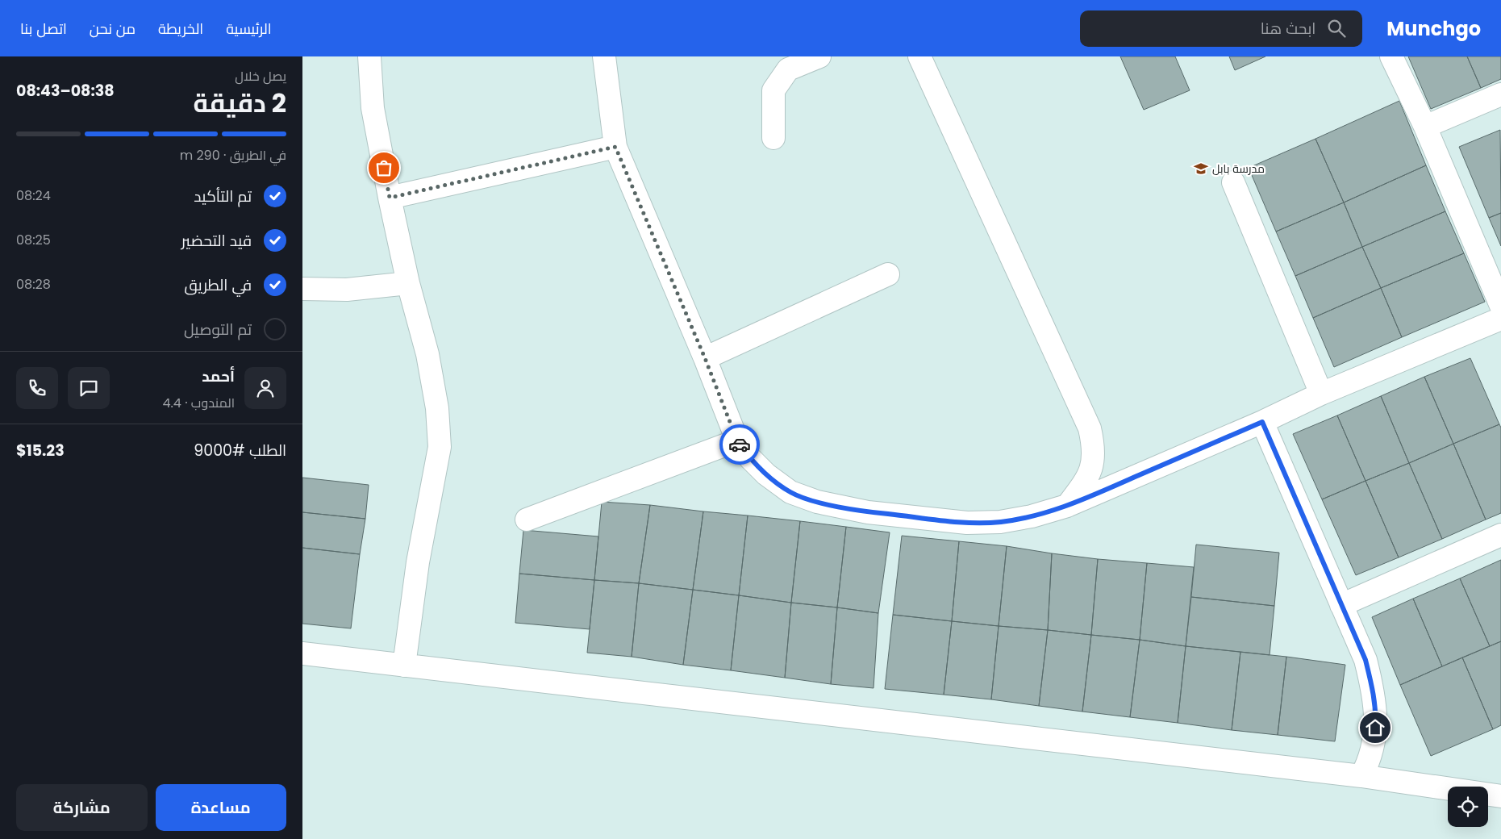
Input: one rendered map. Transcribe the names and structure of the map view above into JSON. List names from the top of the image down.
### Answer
{
  "places": {
    "school or university": ["مدرسة بابل"]
  },
  "page": {
    "header": "Munchgo",
    "search": "ابحث هنا",
    "nav": [
      "الرئيسية",
      "الخريطة",
      "من نحن",
      "اتصل بنا"
    ],
    "heading": ["2 دقيقة", "يصل خلال", "08:38–08:43"],
    "panel": [
      "أحمد",
      "المندوب · 4.4",
      "الطلب #9000",
      "$15.23"
    ],
    "bar": "في الطريق · 290 m",
    "list": [
      ["تم التأكيد", "08:24"],
      ["قيد التحضير", "08:25"],
      ["في الطريق", "08:28"],
      "تم التوصيل"
    ],
    "buttons": ["مساعدة", "مشاركة"]
  }
}
